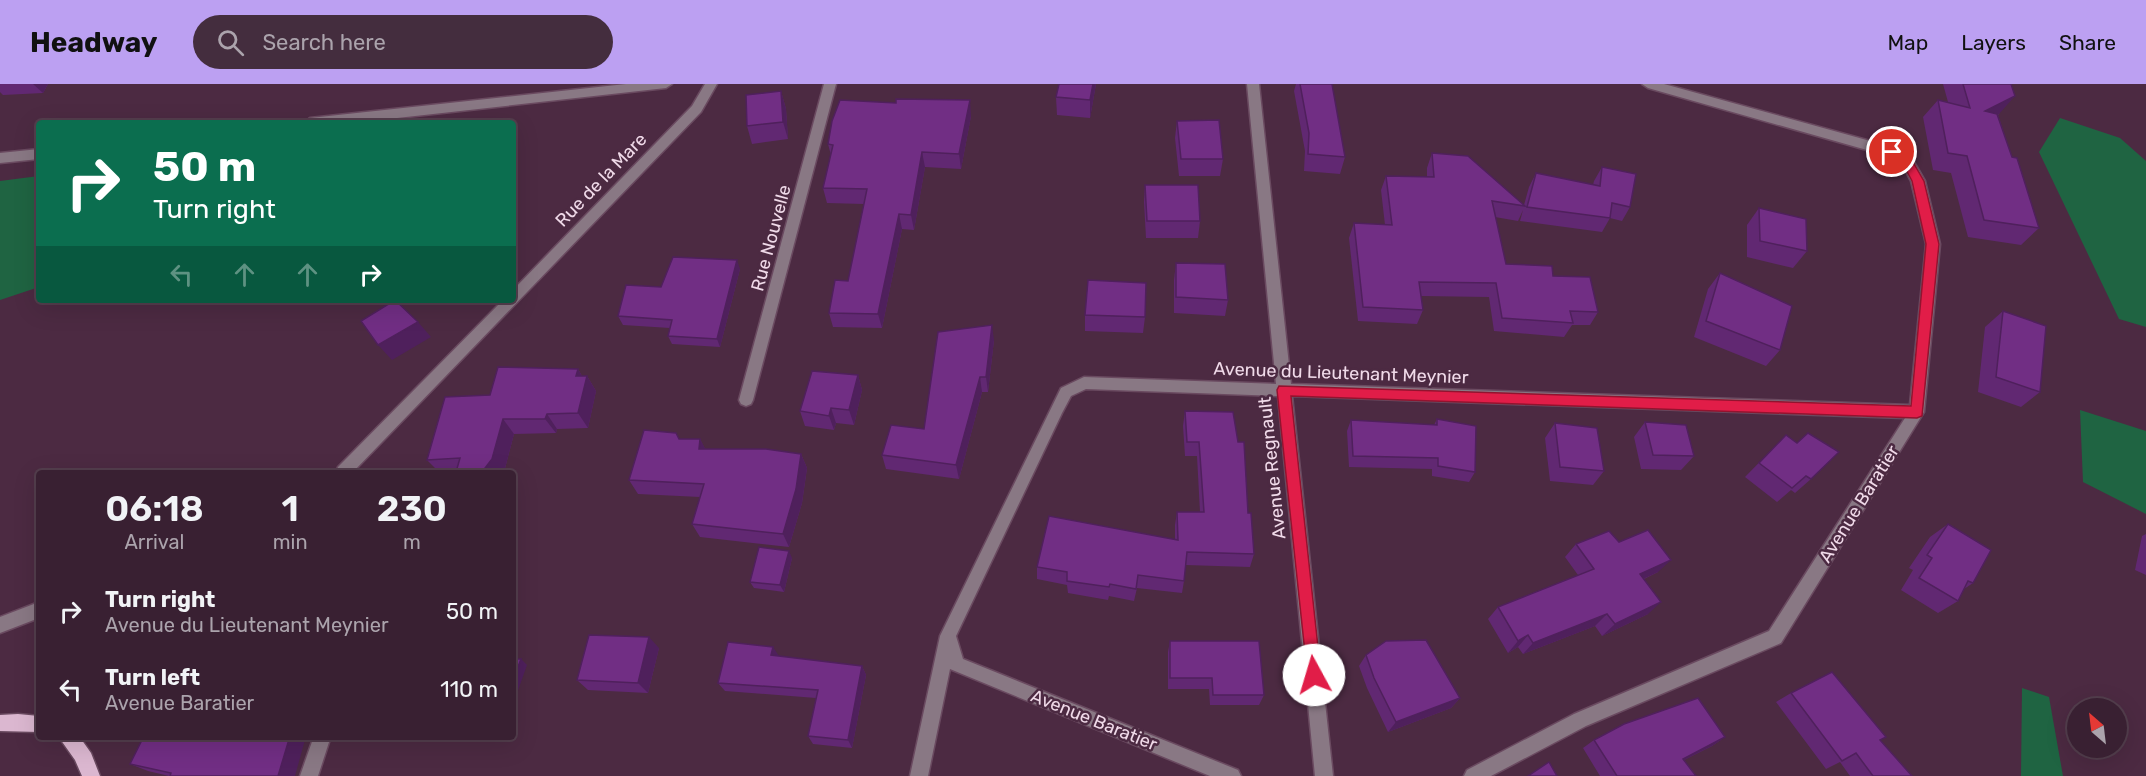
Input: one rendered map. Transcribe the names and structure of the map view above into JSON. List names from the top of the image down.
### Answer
{
  "streets": {
    "street": [
      "Rue de la Mare",
      "Rue Nouvelle",
      "Avenue du Lieutenant Meynier",
      "Avenue Regnault",
      "Avenue Baratier"
    ]
  },
  "crossings": [
    ["Avenue du Lieutenant Meynier", "Avenue Regnault"],
    ["Avenue du Lieutenant Meynier", "Avenue Baratier"]
  ],
  "north": "top left",
  "page": {
    "header": "Headway",
    "search": "Search here",
    "nav": ["Map", "Layers", "Share"],
    "turn": ["50 m", "Turn right"],
    "eta": [
      "06:18",
      "Arrival",
      "1",
      "min",
      "230",
      "m"
    ],
    "list": [
      {
        "name": "Turn right",
        "note": "Avenue du Lieutenant Meynier",
        "value": "50 m"
      },
      {
        "name": "Turn left",
        "note": "Avenue Baratier",
        "value": "110 m"
      }
    ]
  }
}
